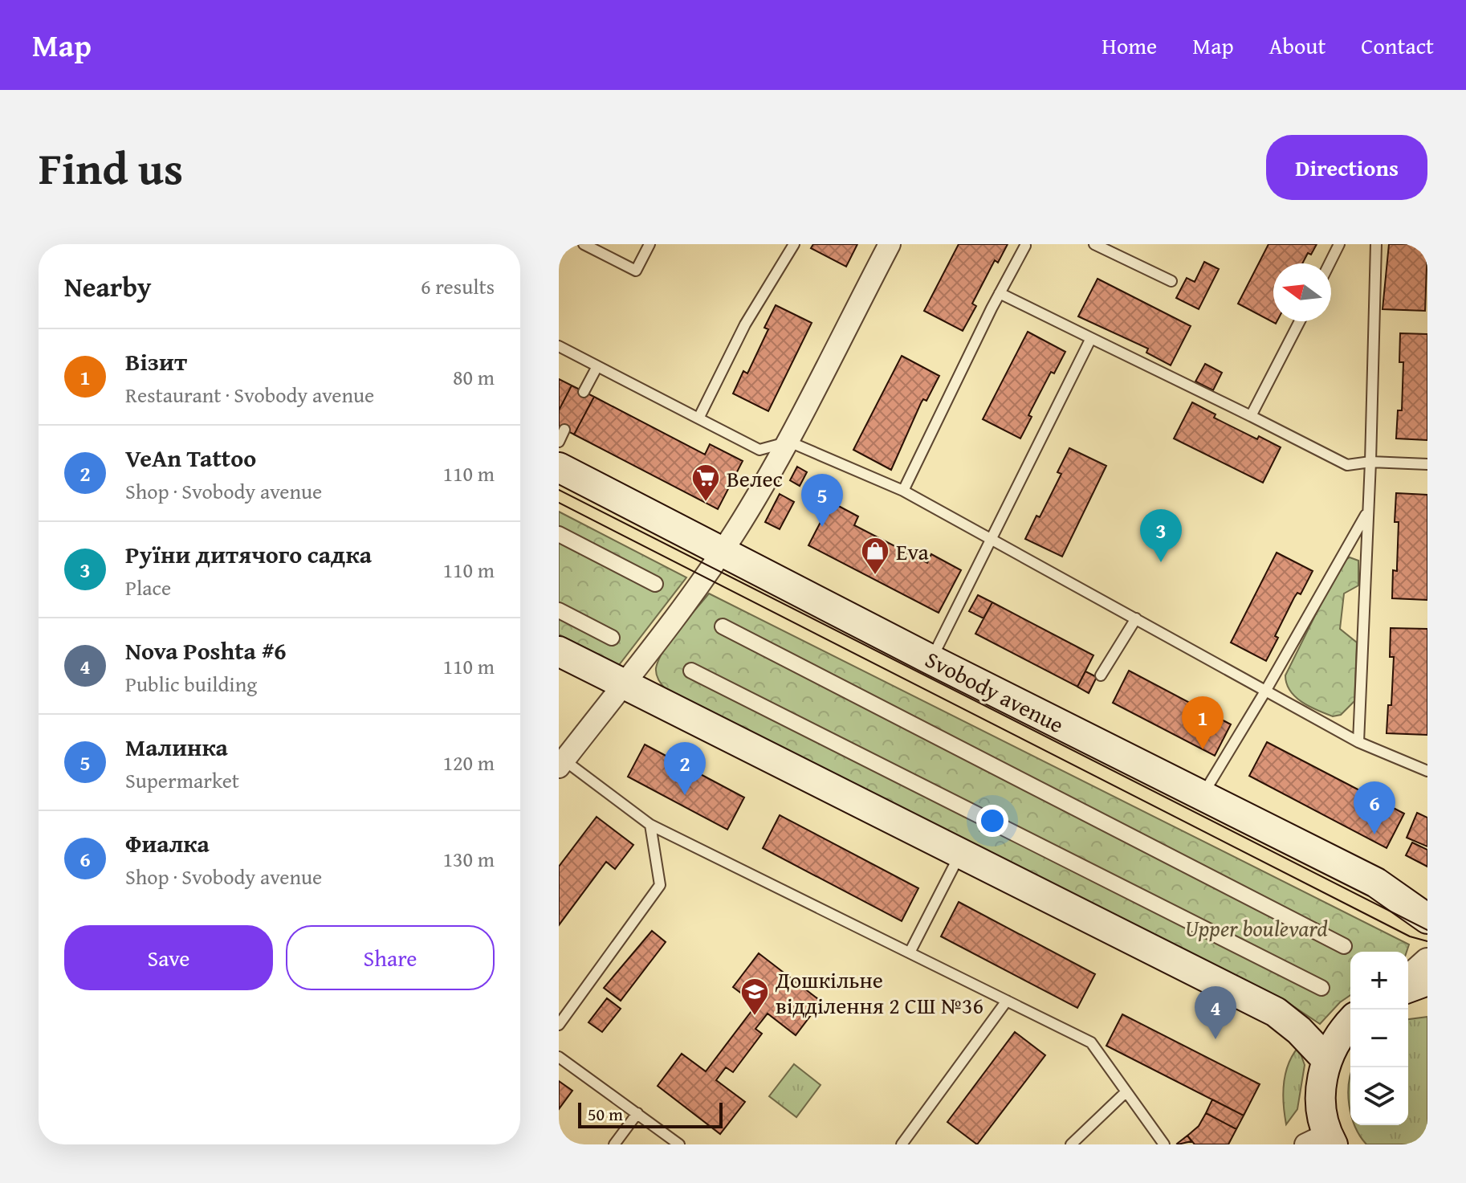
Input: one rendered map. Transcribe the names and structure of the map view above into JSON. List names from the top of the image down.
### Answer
{
  "streets": {
    "main road": ["Svobody avenue"]
  },
  "parks": ["Upper boulevard"],
  "places": {
    "supermarket": ["Велес"],
    "shop": ["Eva"],
    "school or university": ["Дошкільне відділення 2 СШ №36"]
  },
  "scale_bar": "50 m",
  "north": "left",
  "page": {
    "header": "Map",
    "nav": [
      "Home",
      "Map",
      "About",
      "Contact"
    ],
    "title": "Find us",
    "buttons": [
      "Directions",
      ["Save", "Share"]
    ],
    "heading": ["Nearby", "6 results"],
    "list": [
      {
        "mark": "1",
        "name": "Візит",
        "note": "Restaurant · Svobody avenue",
        "value": "80 m"
      },
      {
        "mark": "2",
        "name": "VeAn Tattoo",
        "note": "Shop · Svobody avenue",
        "value": "110 m"
      },
      {
        "mark": "3",
        "name": "Руїни дитячого садка",
        "note": "Place",
        "value": "110 m"
      },
      {
        "mark": "4",
        "name": "Nova Poshta #6",
        "note": "Public building",
        "value": "110 m"
      },
      {
        "mark": "5",
        "name": "Малинка",
        "note": "Supermarket",
        "value": "120 m"
      },
      {
        "mark": "6",
        "name": "Фиалка",
        "note": "Shop · Svobody avenue",
        "value": "130 m"
      }
    ],
    "pins": [
      "5",
      "3",
      "1",
      "2",
      "6",
      "4"
    ],
    "map_buttons": ["+", "−"],
    "scale": "50 m"
  }
}
